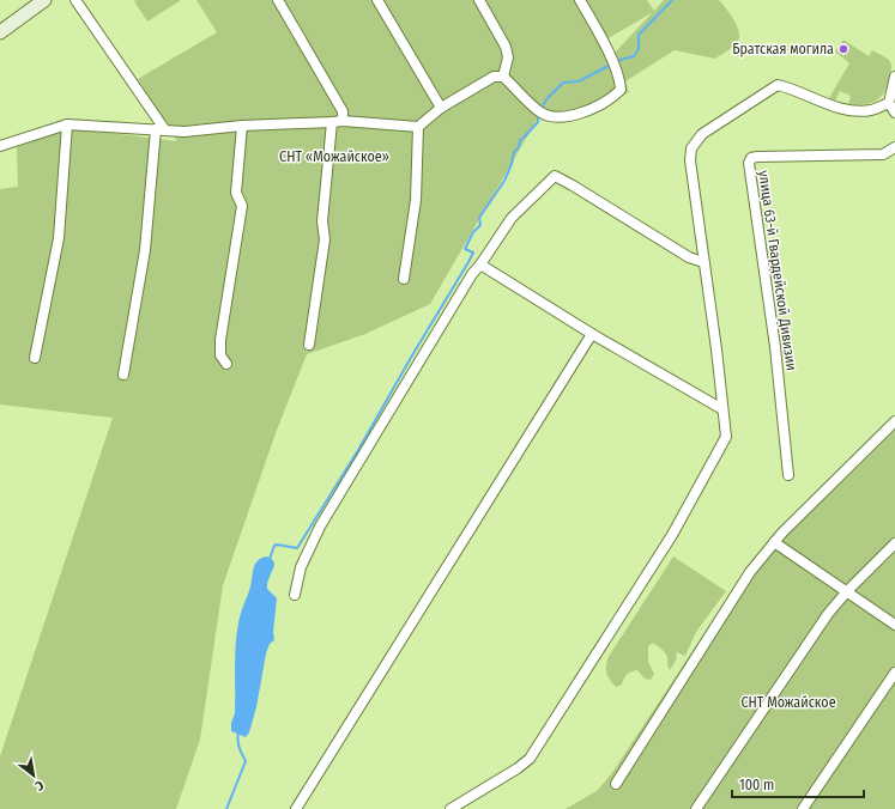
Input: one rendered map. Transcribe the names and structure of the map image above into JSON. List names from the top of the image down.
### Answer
{
  "streets": {
    "street": ["улица 63-й Гвардейской Дивизии"]
  },
  "parks": ["СНТ «Можайское»", "СНТ Можайское"],
  "places": ["Братская могила"],
  "scale_bar": "100 m",
  "north": "bottom right"
}
